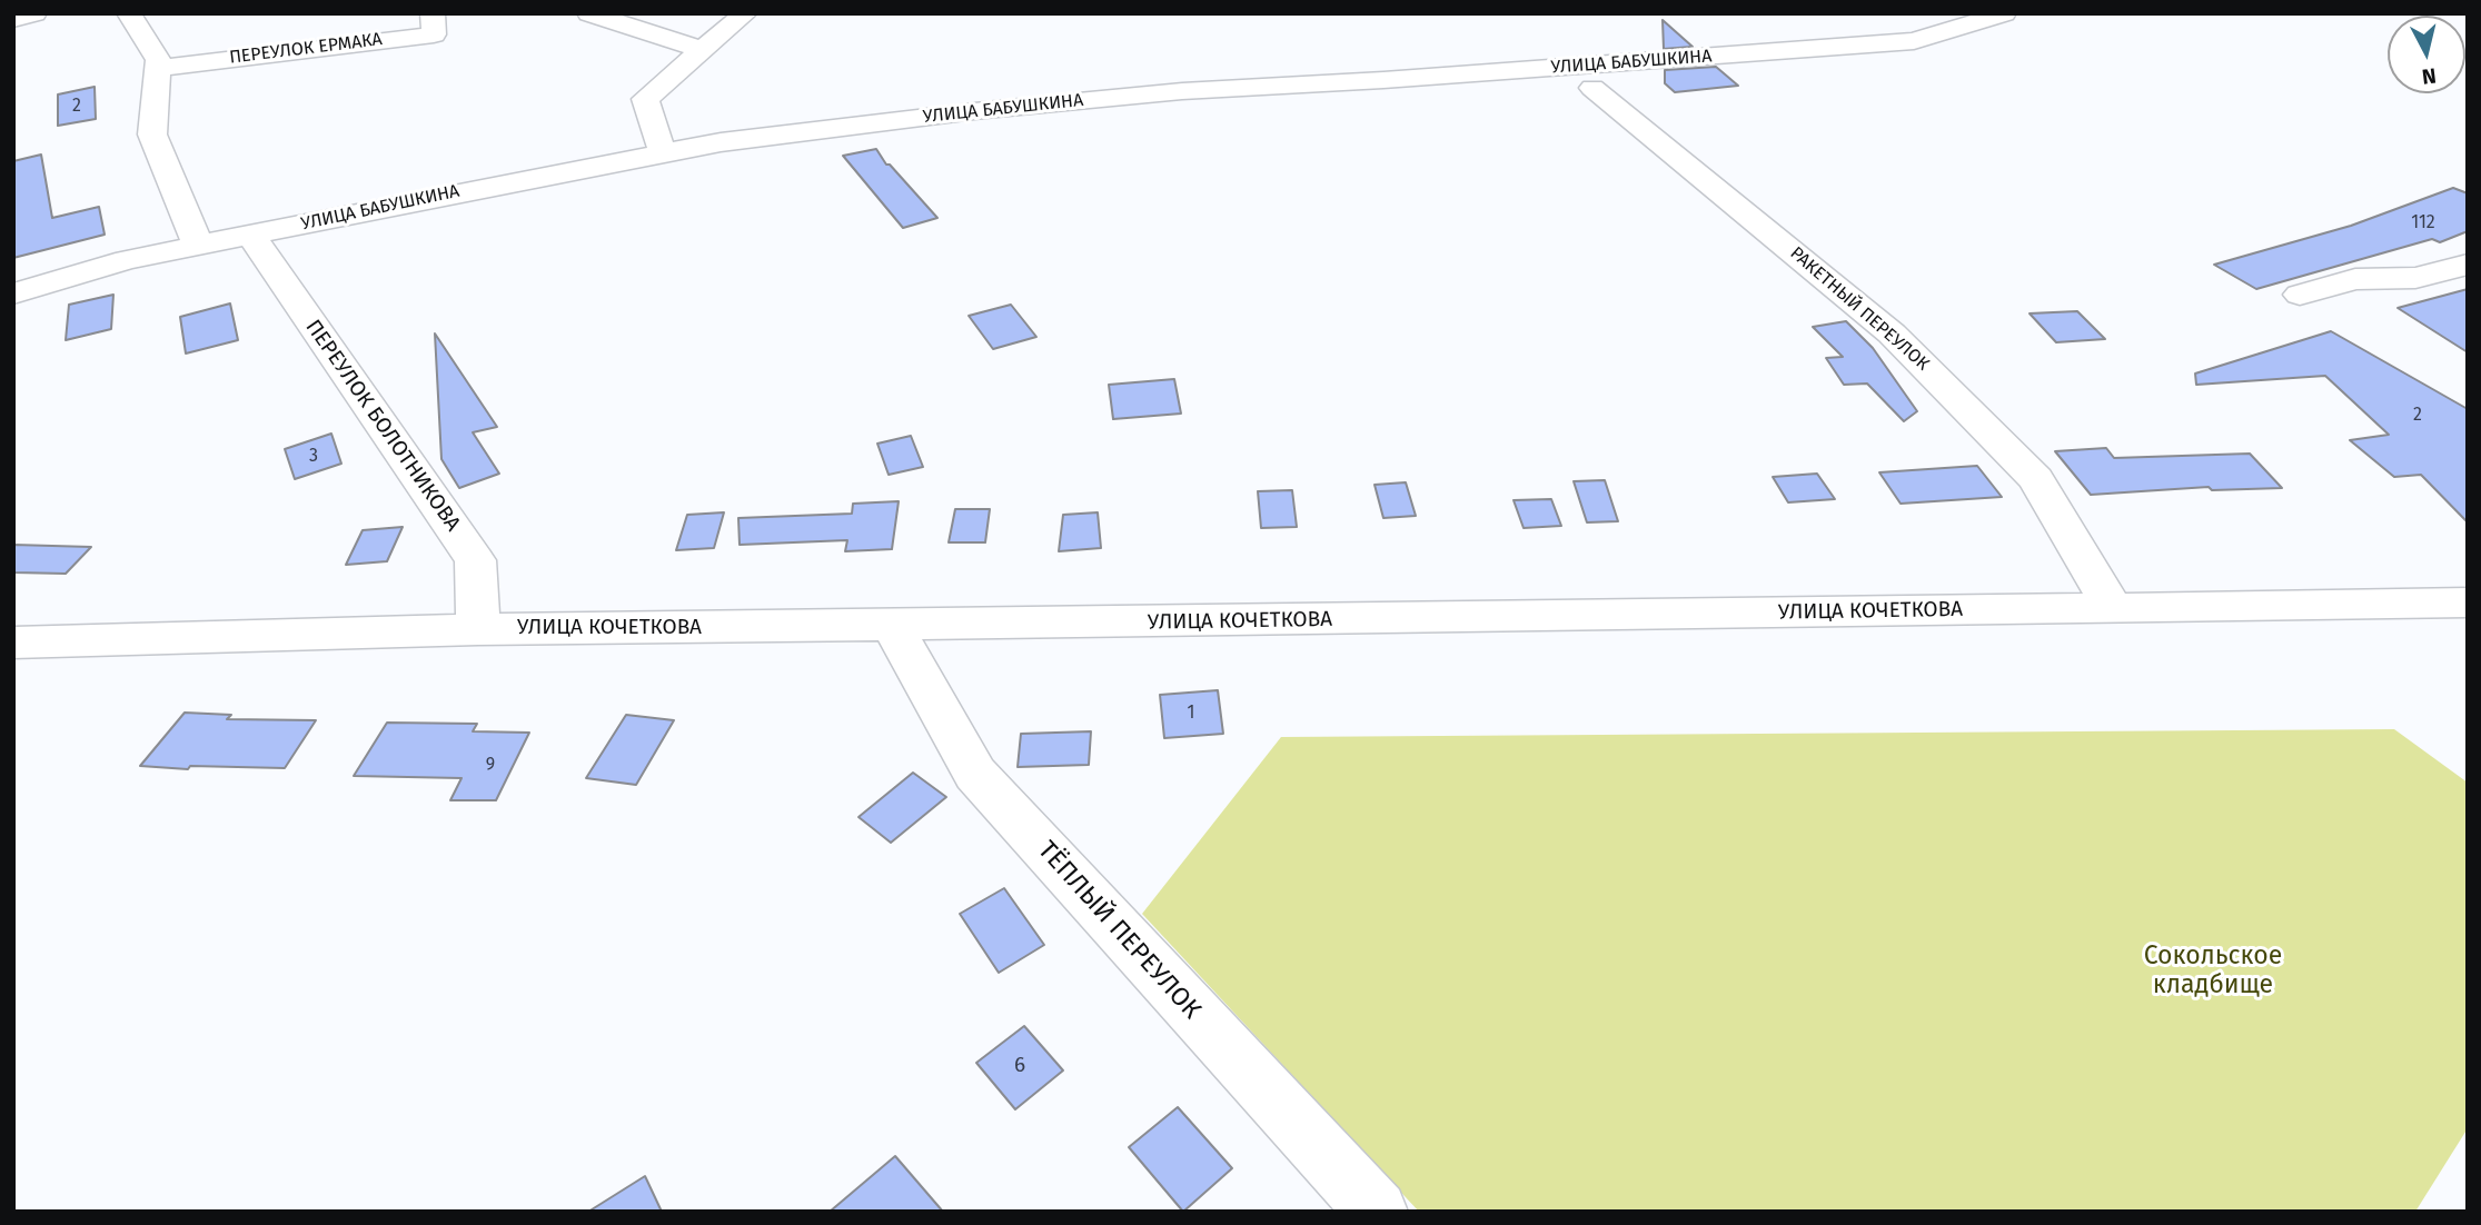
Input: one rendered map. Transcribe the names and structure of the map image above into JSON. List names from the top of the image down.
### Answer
{
  "streets": {
    "street": [
      "ПЕРЕУЛОК ЕРМАКА",
      "УЛИЦА БАБУШКИНА",
      "РАКЕТНЫЙ ПЕРЕУЛОК",
      "ПЕРЕУЛОК БОЛОТНИКОВА",
      "УЛИЦА КОЧЕТКОВА",
      "ТЁПЛЫЙ ПЕРЕУЛОК"
    ]
  },
  "crossings": [
    ["УЛИЦА БАБУШКИНА", "ПЕРЕУЛОК БОЛОТНИКОВА"],
    ["РАКЕТНЫЙ ПЕРЕУЛОК", "УЛИЦА КОЧЕТКОВА"],
    ["ПЕРЕУЛОК БОЛОТНИКОВА", "УЛИЦА КОЧЕТКОВА"],
    ["УЛИЦА КОЧЕТКОВА", "ТЁПЛЫЙ ПЕРЕУЛОК"]
  ],
  "parks": ["Сокольское кладбище"],
  "house_numbers": [
    "2",
    "112",
    "2",
    "3",
    "1",
    "9",
    "6"
  ],
  "north": "bottom"
}
